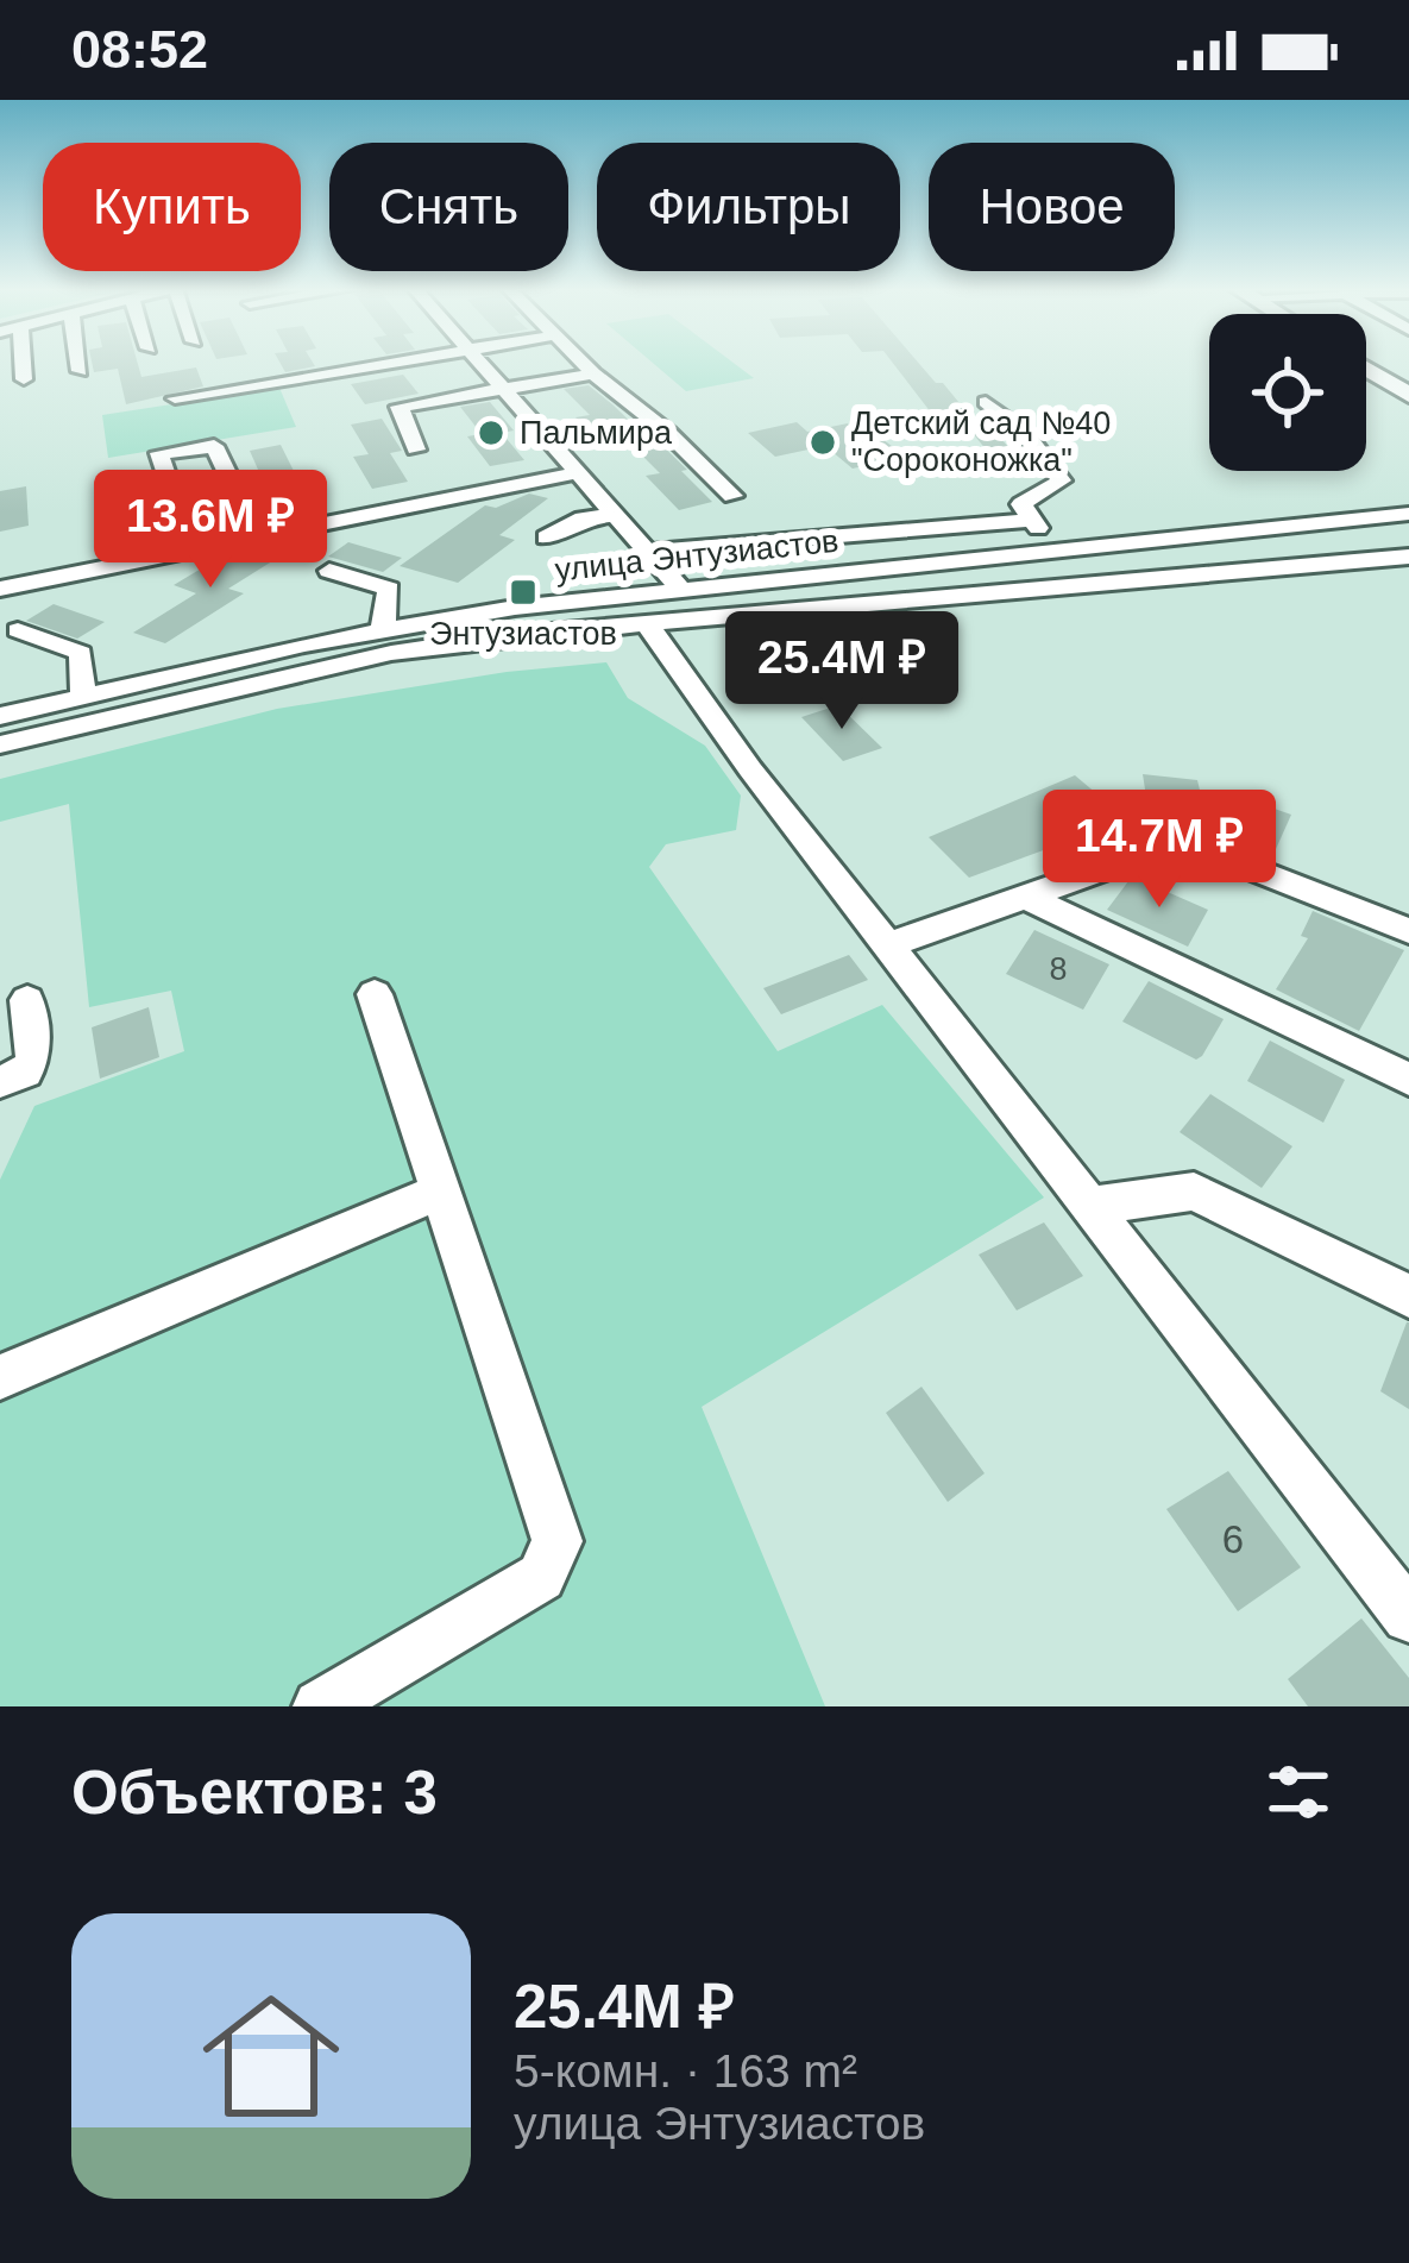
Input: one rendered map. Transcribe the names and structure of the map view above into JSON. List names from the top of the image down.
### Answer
{
  "streets": {
    "street": ["улица Энтузиастов"]
  },
  "places": {
    "other": ["Пальмира", "Детский сад №40 \"Сороконожка\""],
    "transit": ["Энтузиастов"]
  },
  "house_numbers": ["8", "6"],
  "page": {
    "status": "08:52",
    "chip": [
      "Купить",
      "Снять",
      "Фильтры",
      "Новое"
    ],
    "price": ["13.6M ₽", "25.4M ₽", "14.7M ₽"],
    "heading": "Объектов: 3",
    "list": [
      {
        "name": "25.4M ₽",
        "note": "5-комн. · 163 m² · улица Энтузиастов"
      }
    ]
  }
}
